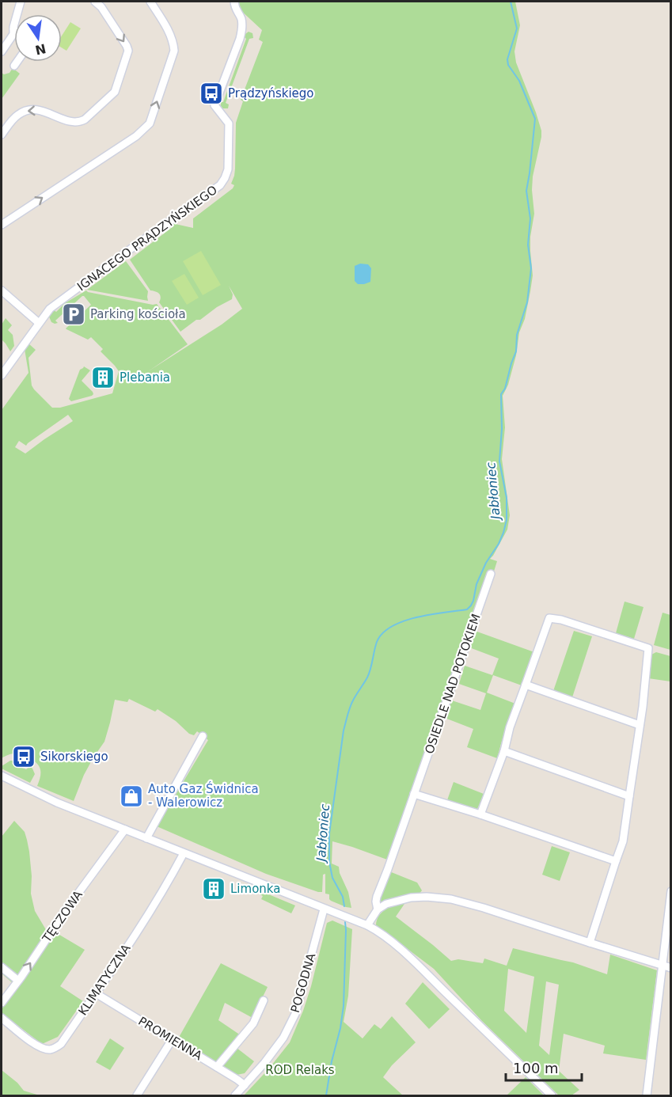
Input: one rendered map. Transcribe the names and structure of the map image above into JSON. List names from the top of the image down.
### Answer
{
  "streets": {
    "street": [
      "IGNACEGO PRĄDZYŃSKIEGO",
      "OSIEDLE NAD POTOKIEM",
      "TĘCZOWA",
      "KLIMATYCZNA",
      "POGODNA",
      "PROMIENNA"
    ]
  },
  "crossings": [
    ["KLIMATYCZNA", "PROMIENNA"],
    ["POGODNA", "PROMIENNA"]
  ],
  "one_way": ["TĘCZOWA"],
  "water": ["Jabłoniec"],
  "parks": ["ROD Relaks"],
  "places": {
    "bus stop": ["Prądzyńskiego", "Sikorskiego"],
    "parking": ["Parking kościoła"],
    "building": ["Plebania", "Limonka"],
    "shop": ["Auto Gaz Świdnica - Walerowicz"]
  },
  "scale_bar": "100 m",
  "north": "bottom"
}
